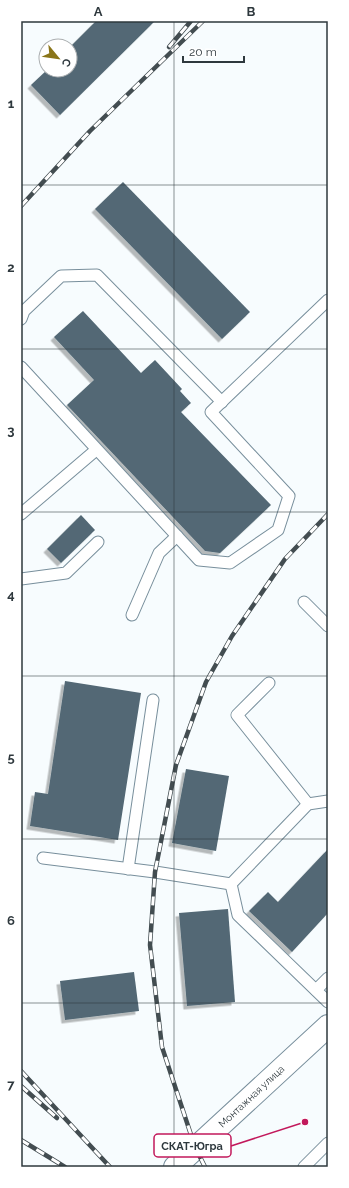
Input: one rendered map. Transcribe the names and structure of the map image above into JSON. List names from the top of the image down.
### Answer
{
  "streets": {
    "street": ["Монтажная улица"]
  },
  "places": ["СКАТ-Югра"],
  "scale_bar": "20 m",
  "north": "bottom right",
  "grid": {
    "columns": ["A", "B"],
    "rows": [
      "1",
      "2",
      "3",
      "4",
      "5",
      "6",
      "7"
    ]
  }
}
